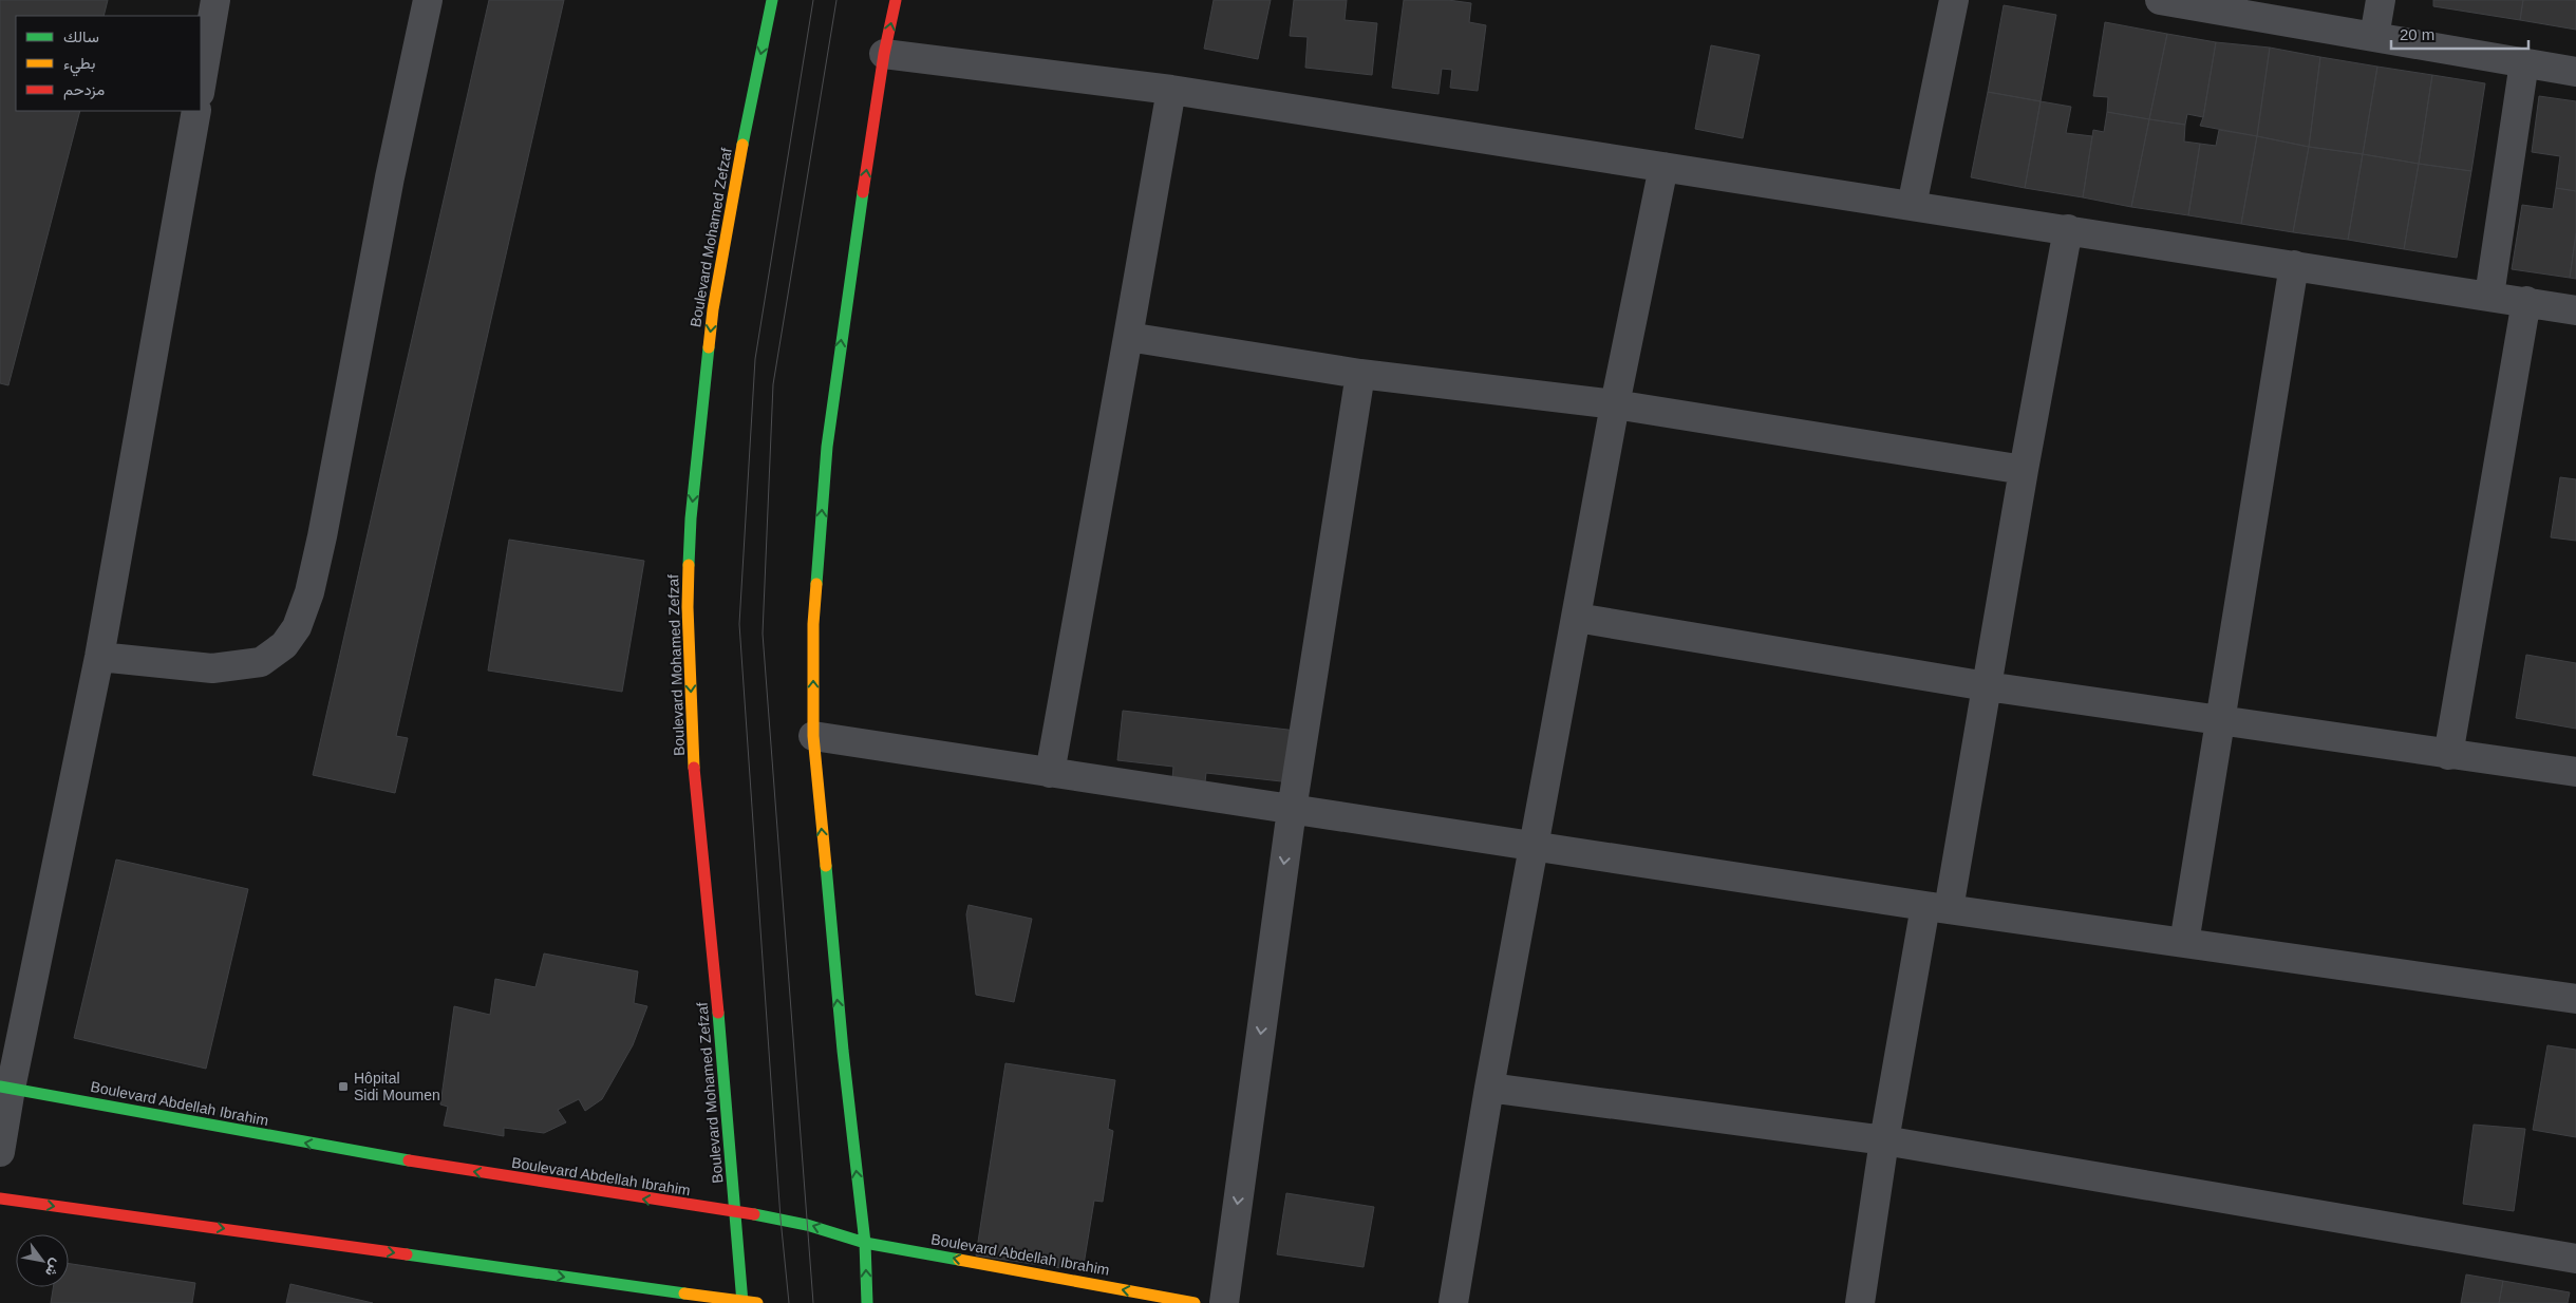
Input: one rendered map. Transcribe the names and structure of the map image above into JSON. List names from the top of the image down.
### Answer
{
  "streets": {
    "main road": ["Boulevard Mohamed Zefzaf", "Boulevard Abdellah Ibrahim"]
  },
  "crossings": [
    ["Boulevard Mohamed Zefzaf", "Boulevard Abdellah Ibrahim"]
  ],
  "one_way": ["Boulevard Mohamed Zefzaf"],
  "places": {
    "transit": ["Hôpital Sidi Moumen"]
  },
  "legend": ["سالك", "بطيء", "مزدحم"],
  "scale_bar": "20 m",
  "north": "bottom right"
}
